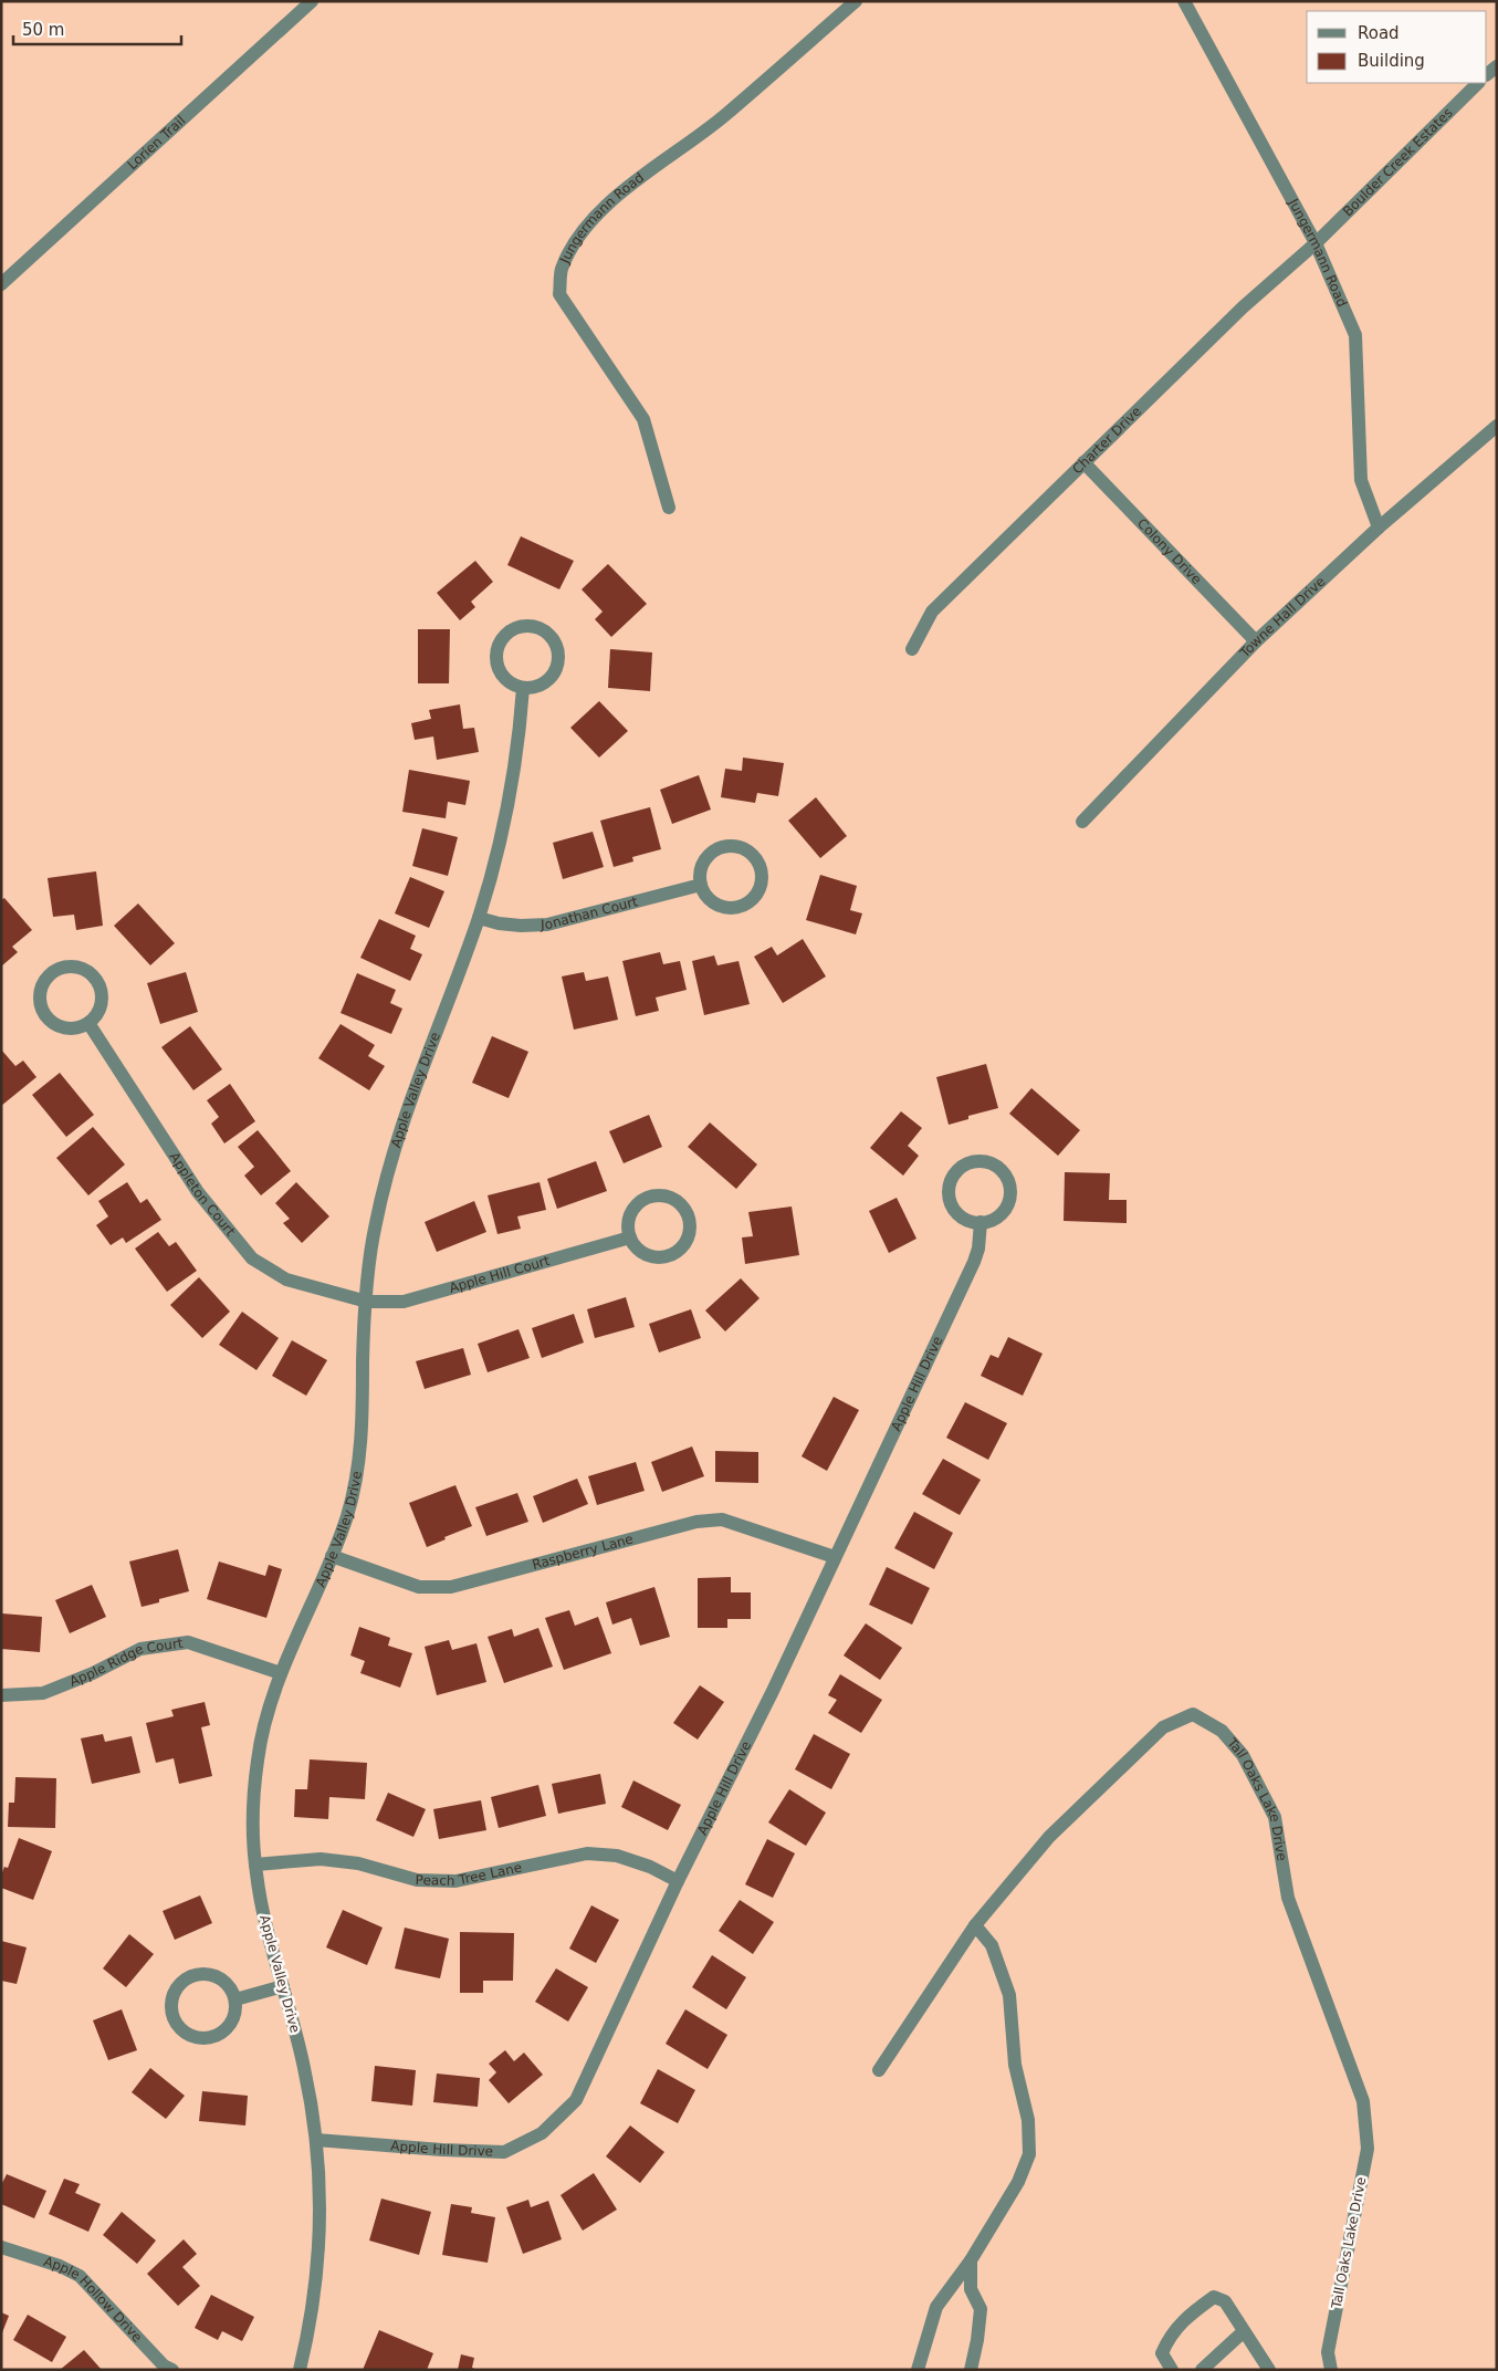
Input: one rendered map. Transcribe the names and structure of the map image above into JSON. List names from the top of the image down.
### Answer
{
  "streets": {
    "street": [
      "Lorien Trail",
      "Boulder Creek Estates",
      "Jungermann Road",
      "Charter Drive",
      "Colony Drive",
      "Towne Hall Drive",
      "Jonathan Court",
      "Apple Valley Drive",
      "Appleton Court",
      "Apple Hill Court",
      "Apple Hill Drive",
      "Raspberry Lane",
      "Apple Ridge Court",
      "Tall Oaks Lake Drive",
      "Peach Tree Lane",
      "Apple Hollow Drive"
    ]
  },
  "crossings": [
    ["Boulder Creek Estates", "Jungermann Road"],
    ["Boulder Creek Estates", "Charter Drive"],
    ["Jungermann Road", "Charter Drive"],
    ["Jungermann Road", "Towne Hall Drive"],
    ["Charter Drive", "Colony Drive"],
    ["Colony Drive", "Towne Hall Drive"],
    ["Jonathan Court", "Apple Valley Drive"],
    ["Apple Valley Drive", "Appleton Court"],
    ["Apple Valley Drive", "Apple Hill Court"],
    ["Apple Valley Drive", "Apple Hill Drive"],
    ["Apple Valley Drive", "Raspberry Lane"],
    ["Apple Valley Drive", "Apple Ridge Court"],
    ["Apple Valley Drive", "Peach Tree Lane"],
    ["Appleton Court", "Apple Hill Court"],
    ["Apple Hill Drive", "Raspberry Lane"],
    ["Apple Hill Drive", "Peach Tree Lane"]
  ],
  "legend": ["Road", "Building"],
  "scale_bar": "50 m"
}
